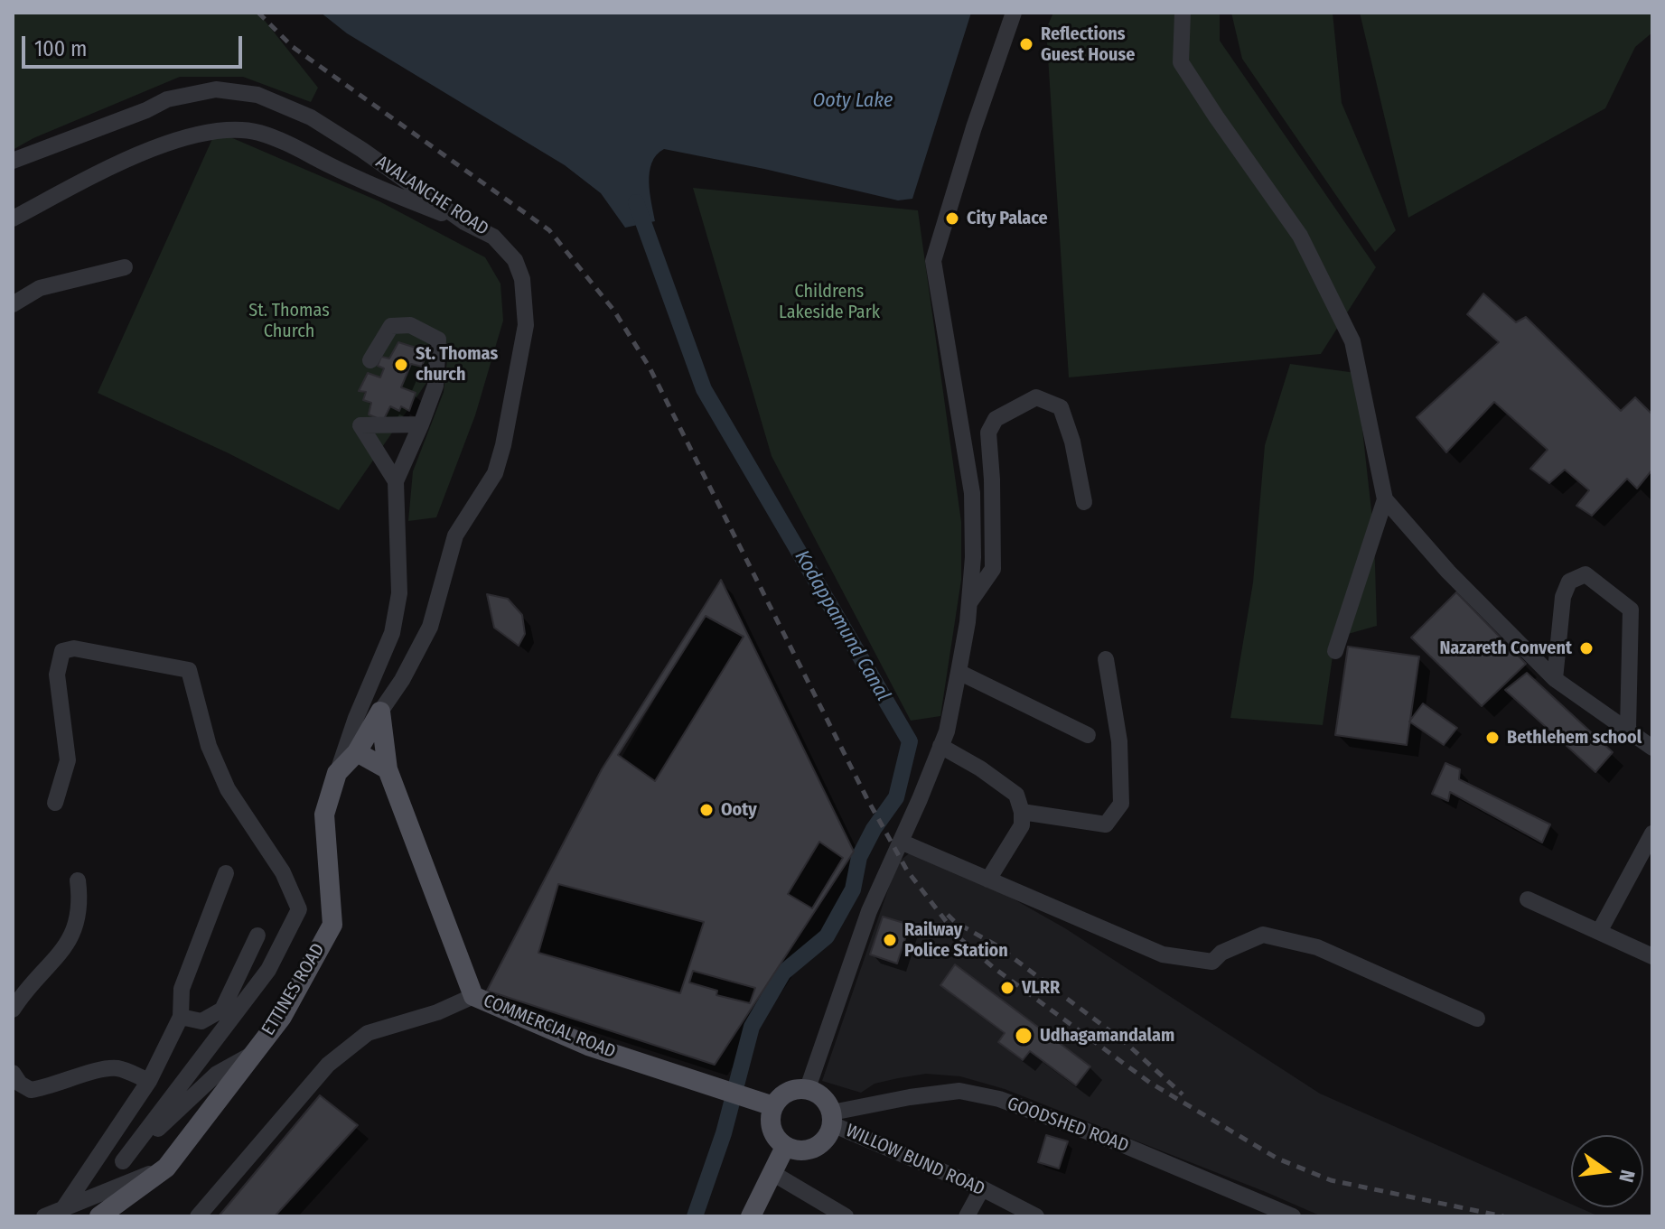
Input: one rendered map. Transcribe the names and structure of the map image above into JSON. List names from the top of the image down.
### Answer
{
  "streets": {
    "main road": ["ETTINES ROAD", "COMMERCIAL ROAD"],
    "street": ["AVALANCHE ROAD", "GOODSHED ROAD", "WILLOW BUND ROAD"]
  },
  "crossings": [
    ["AVALANCHE ROAD", "ETTINES ROAD"],
    ["AVALANCHE ROAD", "COMMERCIAL ROAD"],
    ["ETTINES ROAD", "COMMERCIAL ROAD"],
    ["COMMERCIAL ROAD", "GOODSHED ROAD"],
    ["COMMERCIAL ROAD", "WILLOW BUND ROAD"],
    ["GOODSHED ROAD", "WILLOW BUND ROAD"]
  ],
  "water": ["Ooty Lake", "Kodappamund Canal"],
  "parks": ["Childrens Lakeside Park", "St. Thomas Church"],
  "places": [
    "Reflections Guest House",
    "City Palace",
    "St. Thomas church",
    "Nazareth Convent",
    "Bethlehem school",
    "Ooty",
    "Railway Police Station",
    "VLRR",
    "Udhagamandalam"
  ],
  "scale_bar": "100 m",
  "north": "right"
}
